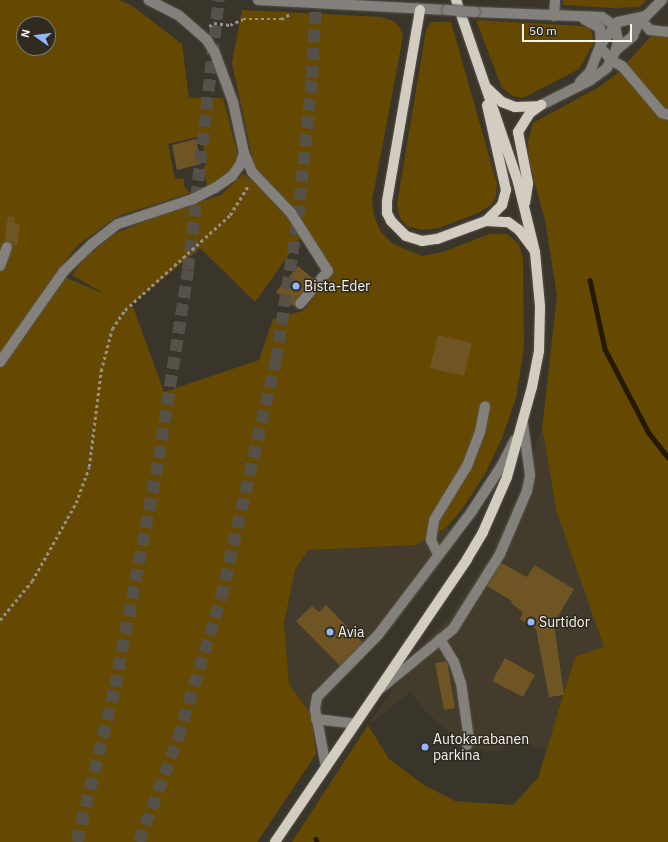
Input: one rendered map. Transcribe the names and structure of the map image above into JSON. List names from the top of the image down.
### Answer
{
  "places": [
    "Bista-Eder",
    "Surtidor",
    "Avia",
    "Autokarabanen parkina"
  ],
  "scale_bar": "50 m",
  "north": "left"
}
